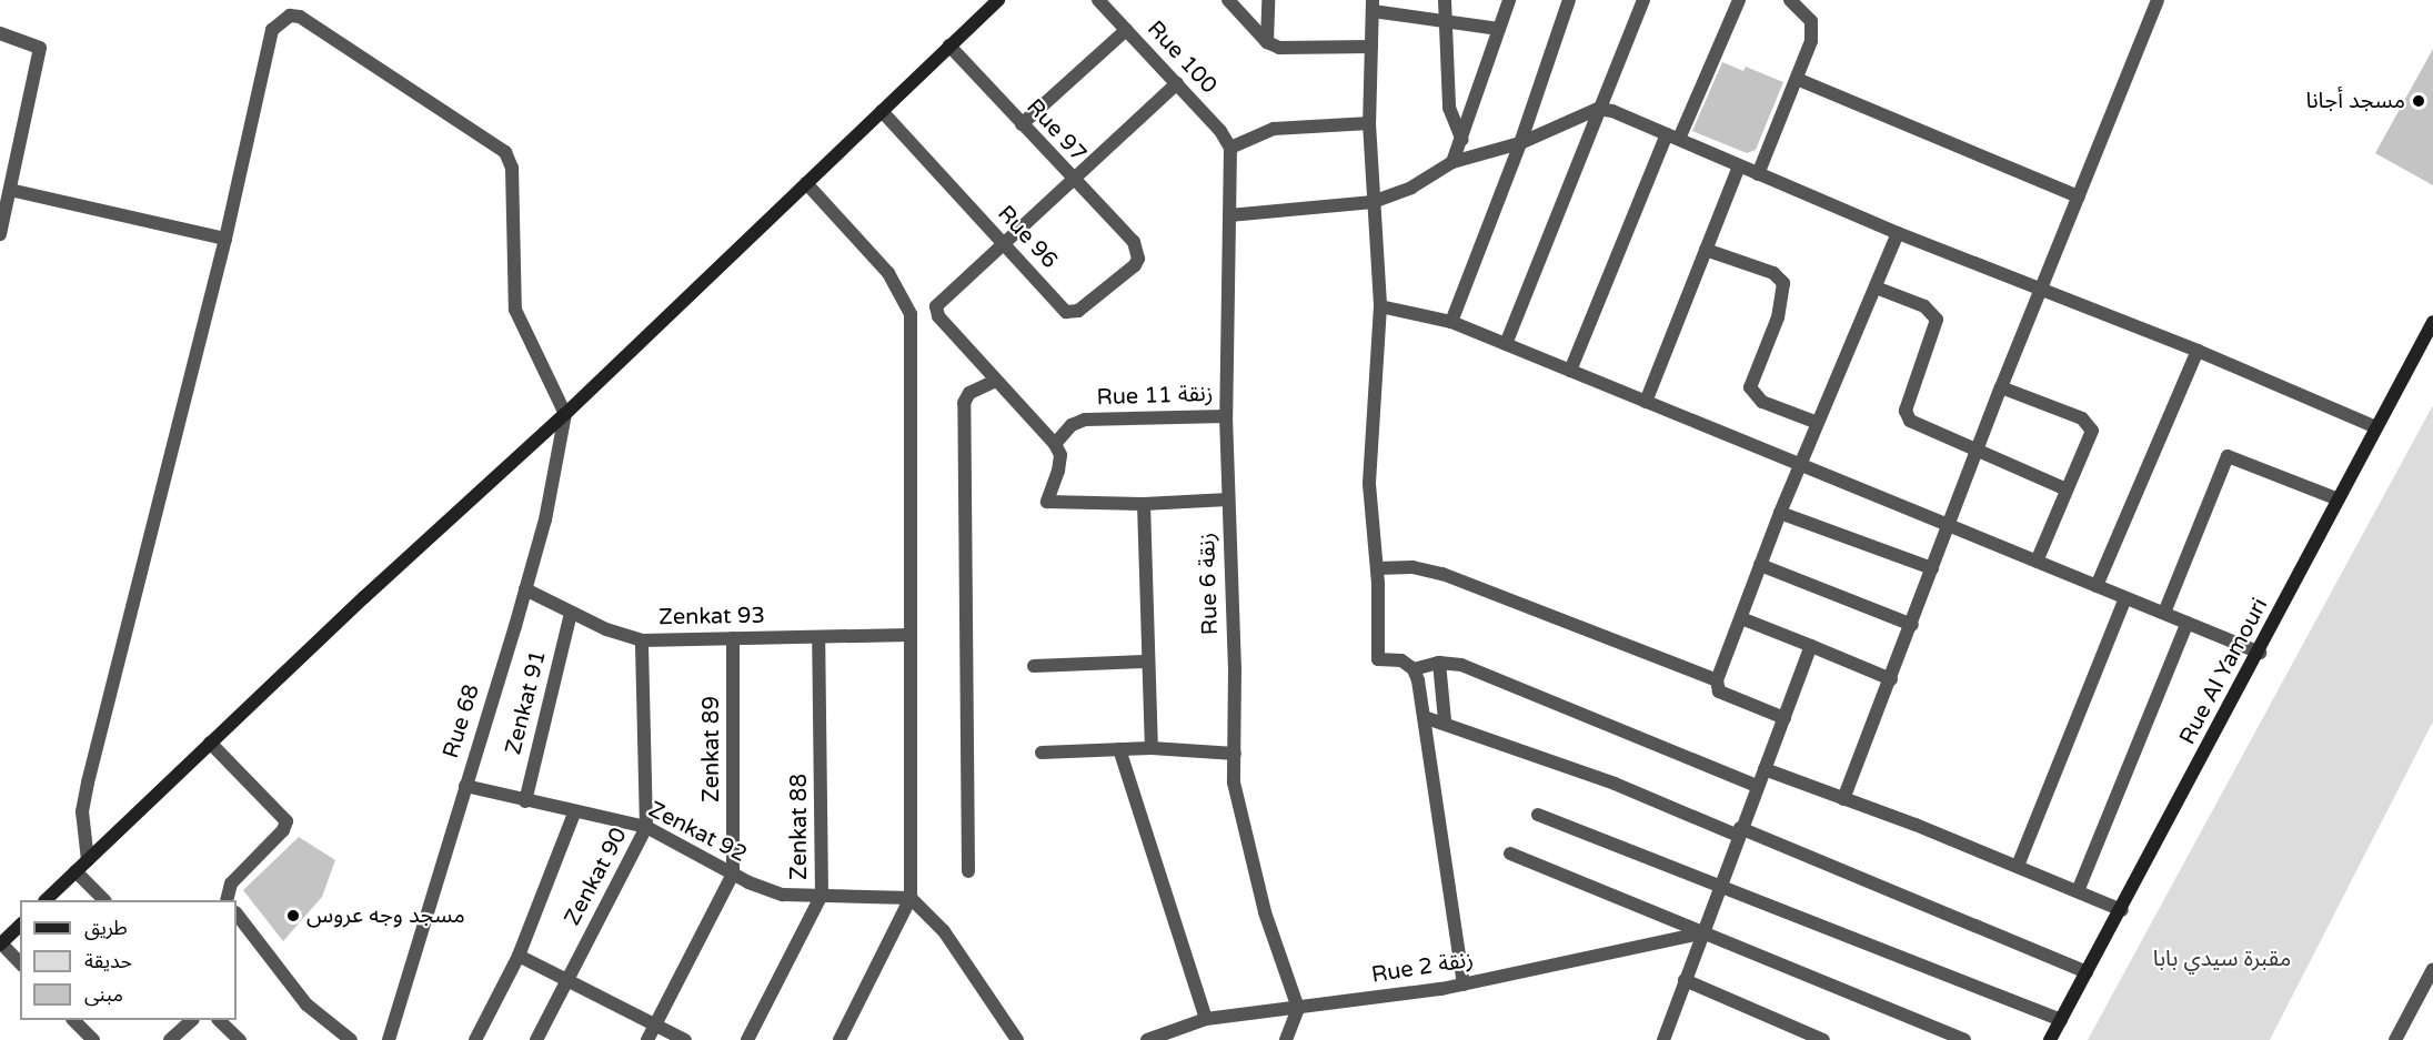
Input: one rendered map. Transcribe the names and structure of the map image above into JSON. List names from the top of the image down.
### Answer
{
  "streets": {
    "street": [
      "Rue 100",
      "Rue 97",
      "Rue 96",
      "Rue 11 زنقة",
      "Rue 6 زنقة",
      "Zenkat 93",
      "Rue Al Yamouri",
      "Zenkat 91",
      "Rue 68",
      "Zenkat 89",
      "Zenkat 88",
      "Zenkat 92",
      "Zenkat 90",
      "Rue 2 زنقة"
    ]
  },
  "crossings": [
    ["Rue 100", "Rue 6 زنقة"],
    ["Rue 97", "Rue 96"],
    ["Rue 11 زنقة", "Rue 6 زنقة"],
    ["Rue 6 زنقة", "Rue 2 زنقة"],
    ["Zenkat 93", "Zenkat 91"],
    ["Zenkat 93", "Rue 68"],
    ["Zenkat 93", "Zenkat 89"],
    ["Zenkat 93", "Zenkat 88"],
    ["Zenkat 93", "Zenkat 90"],
    ["Zenkat 91", "Zenkat 92"],
    ["Rue 68", "Zenkat 92"],
    ["Zenkat 89", "Zenkat 92"],
    ["Zenkat 88", "Zenkat 92"],
    ["Zenkat 92", "Zenkat 90"]
  ],
  "parks": ["مقبرة سيدي بابا"],
  "places": ["مسجد أجانا", "مسجد وجه عروس"],
  "legend": ["طريق", "حديقة", "مبنى"]
}
